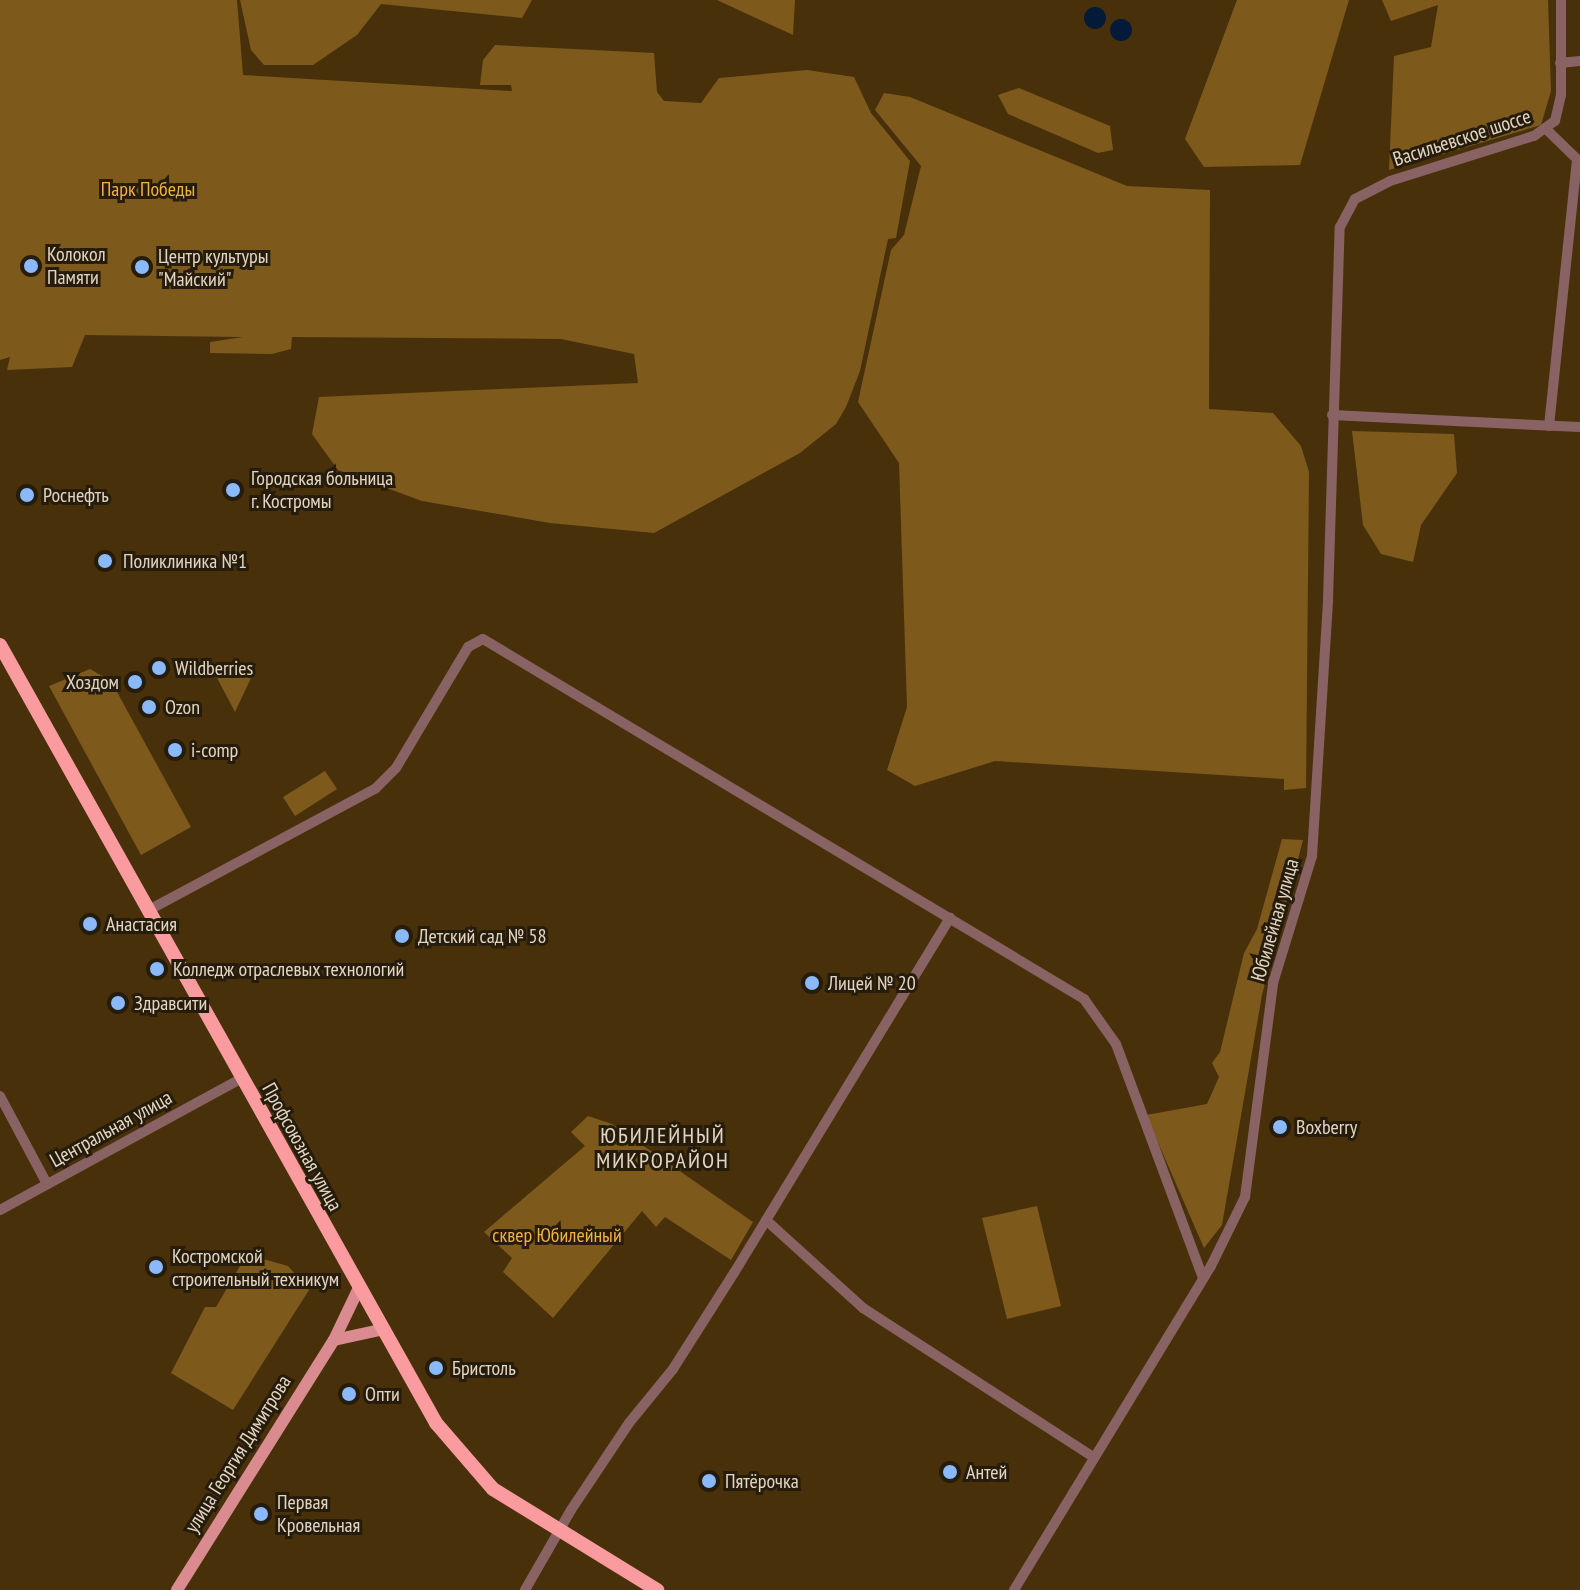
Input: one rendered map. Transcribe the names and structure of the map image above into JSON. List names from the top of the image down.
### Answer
{
  "streets": {
    "highway": ["Профсоюзная улица"],
    "main road": ["улица Георгия Димитрова"],
    "street": ["Васильевское шоссе", "Юбилейная улица", "Центральная улица"]
  },
  "crossings": [
    ["Васильевское шоссе", "Юбилейная улица"],
    ["Центральная улица", "Профсоюзная улица"],
    ["Профсоюзная улица", "улица Георгия Димитрова"]
  ],
  "districts": ["ЮБИЛЕЙНЫЙ МИКРОРАЙОН"],
  "parks": ["Парк Победы", "сквер Юбилейный"],
  "places": [
    "Колокол Памяти",
    "Центр культуры \"Майский\"",
    "Городская больница г. Костромы",
    "Роснефть",
    "Поликлиника №1",
    "Wildberries",
    "Хоздом",
    "Ozon",
    "i-comp",
    "Анастасия",
    "Детский сад № 58",
    "Колледж отраслевых технологий",
    "Лицей № 20",
    "Здравсити",
    "Boxberry",
    "Костромской строительный техникум",
    "Бристоль",
    "Опти",
    "Антей",
    "Пятёрочка",
    "Первая Кровельная"
  ]
}
